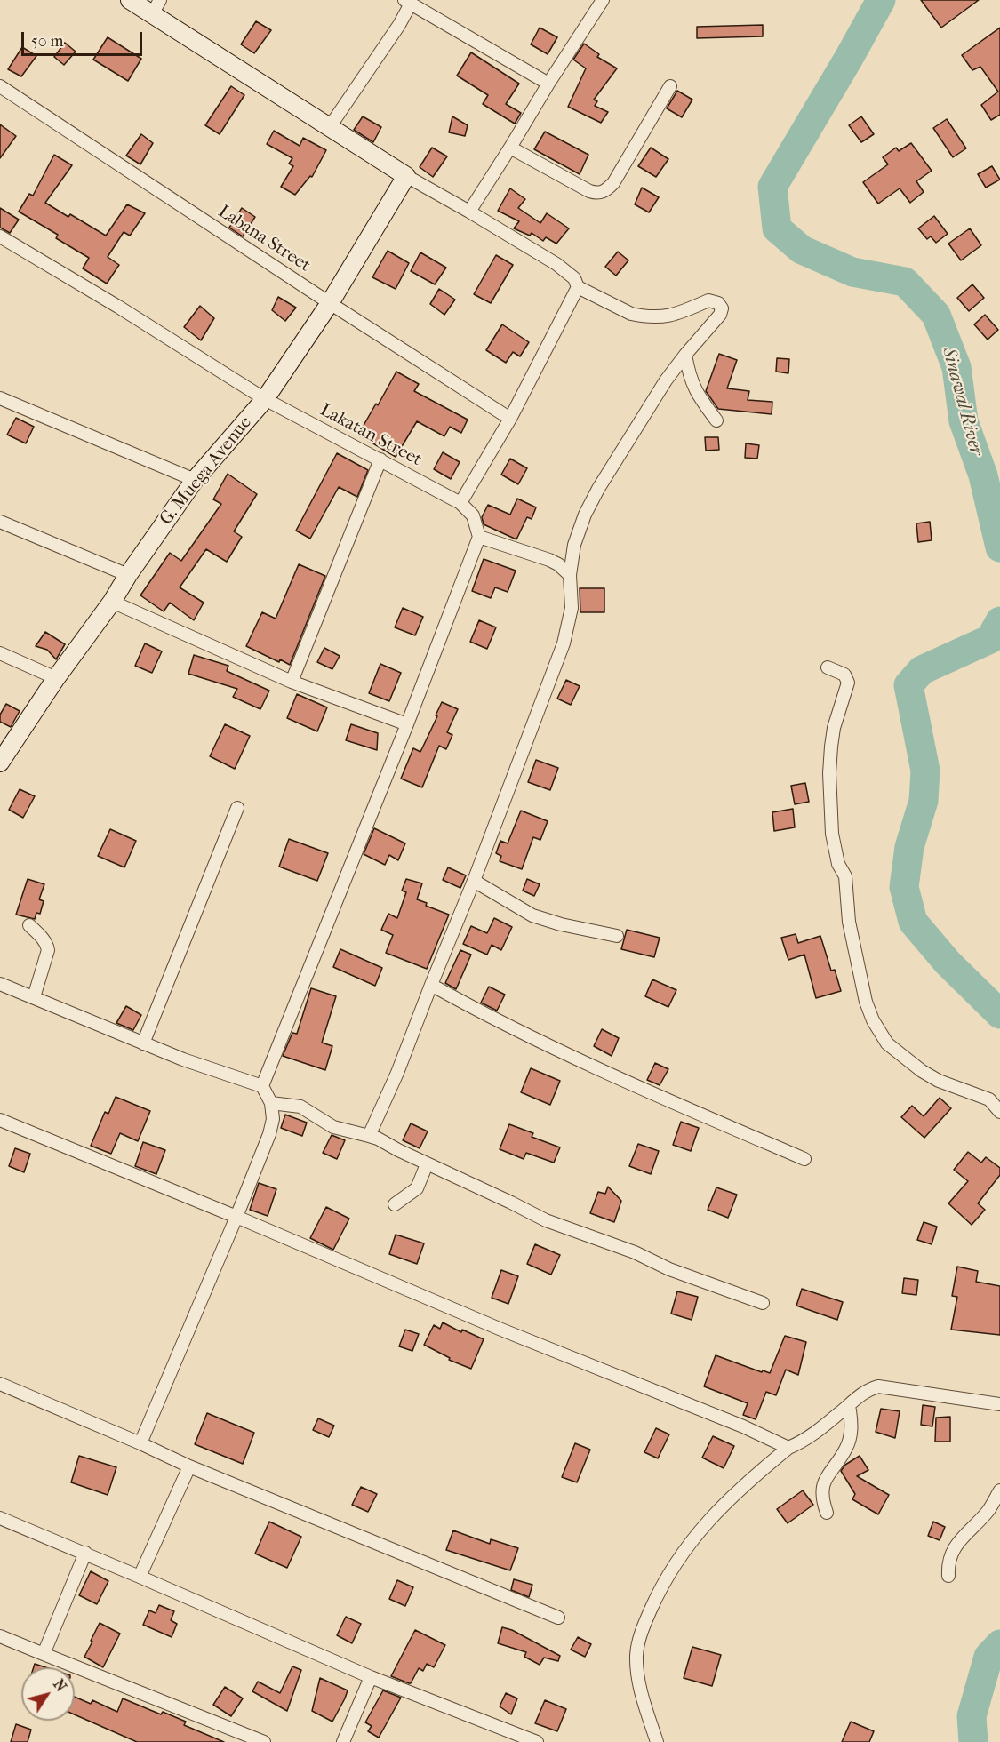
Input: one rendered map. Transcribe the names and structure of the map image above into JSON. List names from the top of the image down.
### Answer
{
  "streets": {
    "street": ["Labana Street", "Lakatan Street", "G. Muega Avenue"]
  },
  "crossings": [
    ["Labana Street", "G. Muega Avenue"],
    ["Lakatan Street", "G. Muega Avenue"]
  ],
  "water": ["Sinawal River"],
  "scale_bar": "50 m",
  "north": "top right"
}
